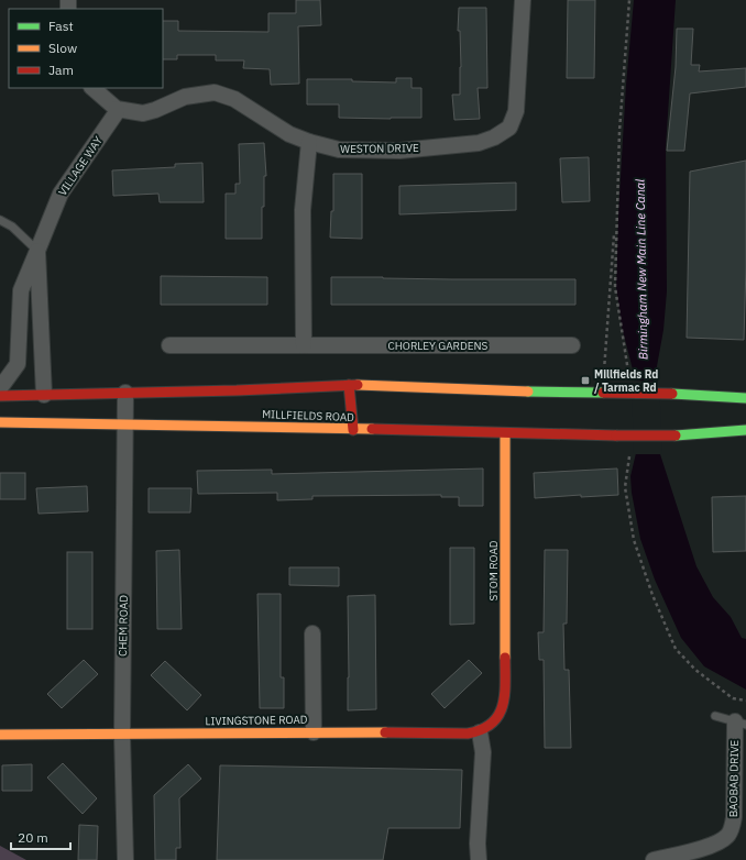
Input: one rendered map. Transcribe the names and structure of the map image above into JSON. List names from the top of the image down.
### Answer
{
  "streets": {
    "main road": ["MILLFIELDS ROAD", "STOM ROAD", "LIVINGSTONE ROAD"],
    "street": [
      "WESTON DRIVE",
      "VILLAGE WAY",
      "CHORLEY GARDENS",
      "CHEM ROAD",
      "BAOBAB DRIVE"
    ]
  },
  "crossings": [
    ["WESTON DRIVE", "VILLAGE WAY"],
    ["MILLFIELDS ROAD", "STOM ROAD"],
    ["MILLFIELDS ROAD", "CHEM ROAD"],
    ["STOM ROAD", "LIVINGSTONE ROAD"],
    ["CHEM ROAD", "LIVINGSTONE ROAD"]
  ],
  "water": ["Birmingham New Main Line Canal"],
  "places": {
    "transit": ["Millfields Rd / Tarmac Rd"]
  },
  "legend": ["Fast", "Slow", "Jam"],
  "scale_bar": "20 m"
}
